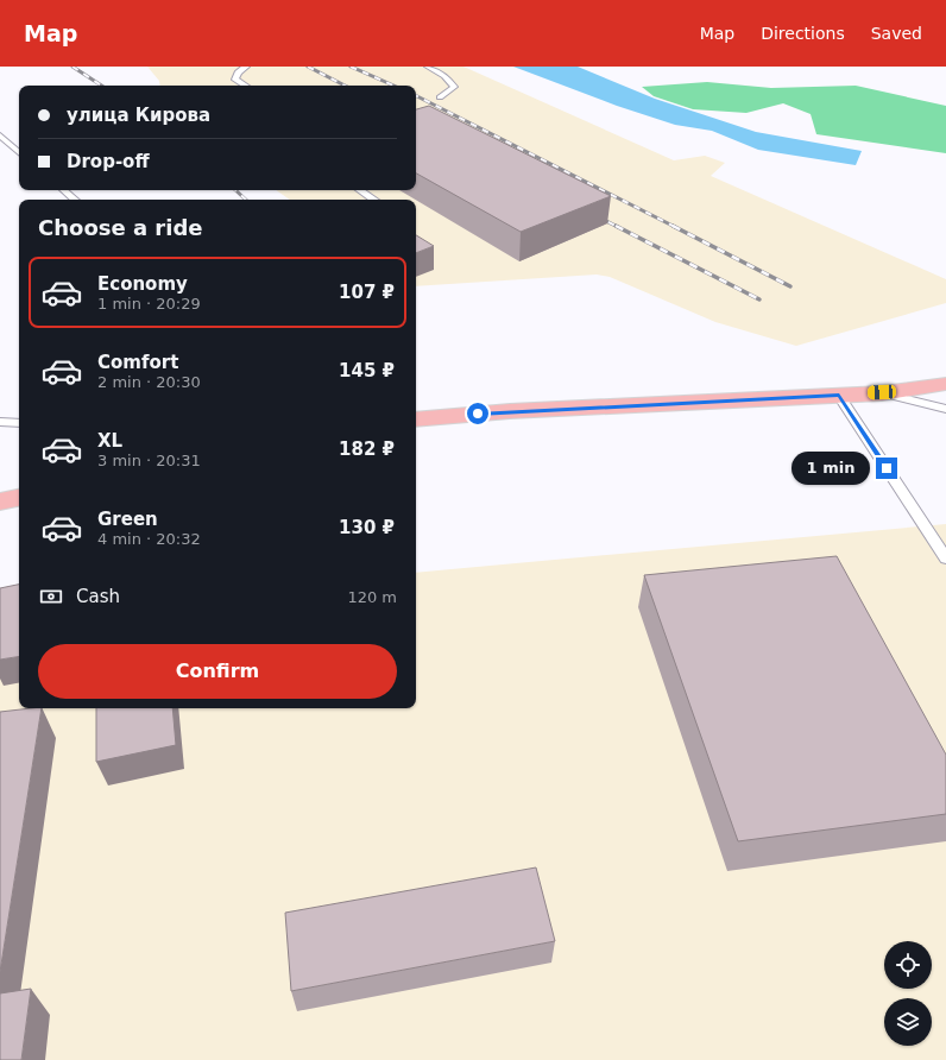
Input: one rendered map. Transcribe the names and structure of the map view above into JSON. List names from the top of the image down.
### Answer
{
  "page": {
    "header": "Map",
    "nav": ["Map", "Directions", "Saved"],
    "banner": ["улица Кирова", "Drop-off"],
    "heading": "Choose a ride",
    "list": [
      {
        "name": "Economy",
        "note": "1 min · 20:29",
        "value": "107 ₽"
      },
      {
        "name": "Comfort",
        "note": "2 min · 20:30",
        "value": "145 ₽"
      },
      {
        "name": "XL",
        "note": "3 min · 20:31",
        "value": "182 ₽"
      },
      {
        "name": "Green",
        "note": "4 min · 20:32",
        "value": "130 ₽"
      }
    ],
    "bubble": "1 min",
    "pay": ["Cash", "120 m"],
    "buttons": "Confirm"
  }
}
